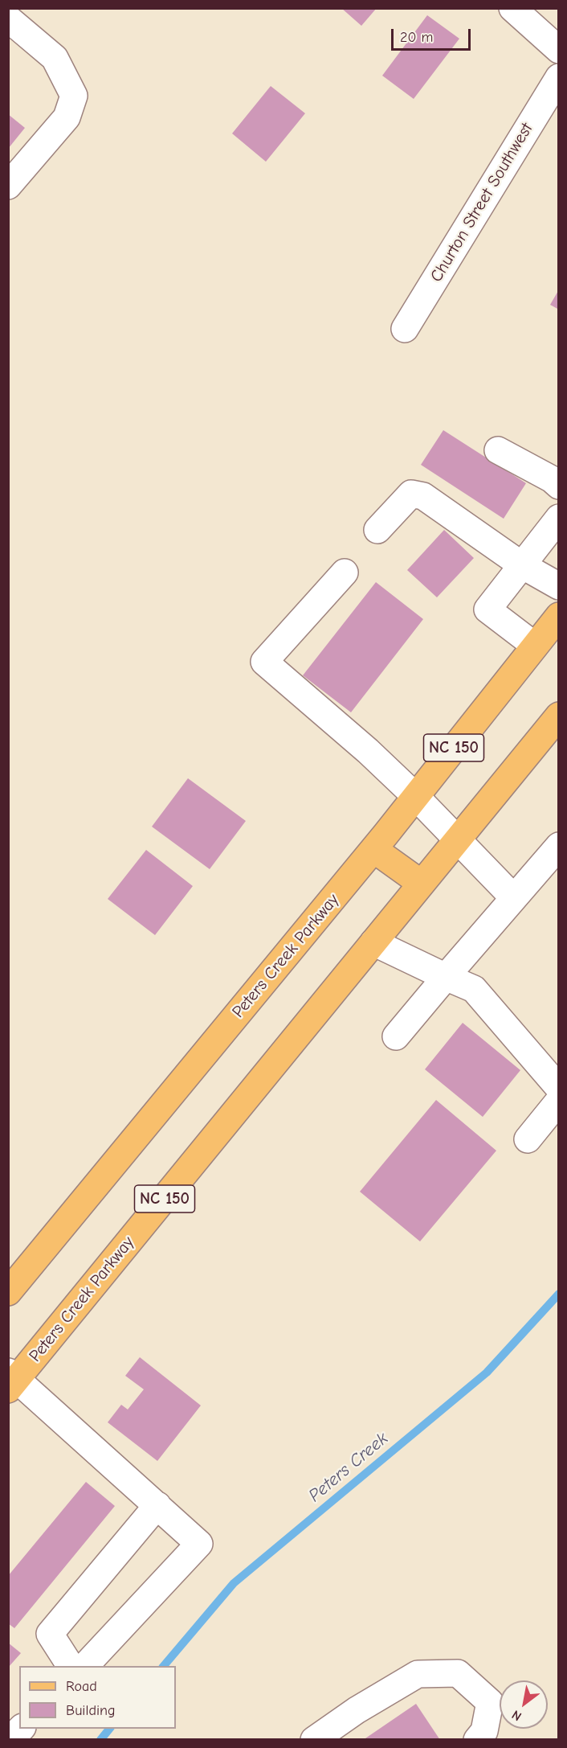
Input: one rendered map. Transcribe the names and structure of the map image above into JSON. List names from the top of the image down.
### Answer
{
  "streets": {
    "main road": ["NC 150", "Peters Creek Parkway"],
    "street": ["Churton Street Southwest"]
  },
  "water": ["Peters Creek"],
  "legend": ["Road", "Building"],
  "scale_bar": "20 m",
  "north": "bottom left"
}
